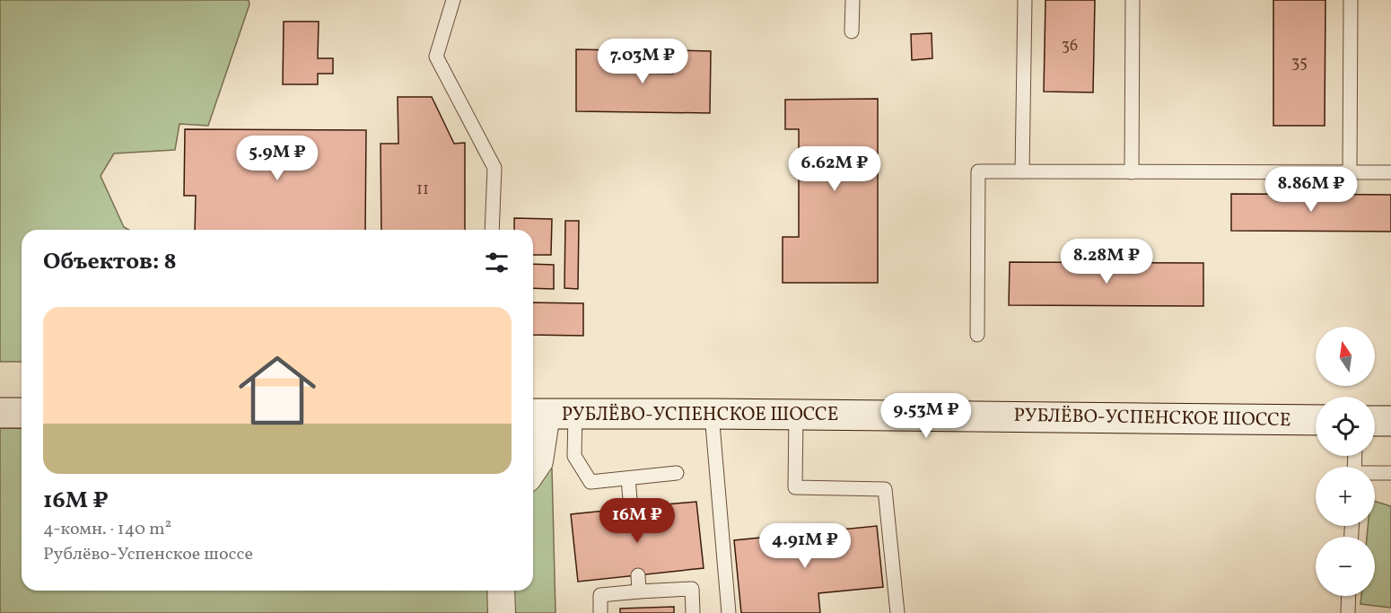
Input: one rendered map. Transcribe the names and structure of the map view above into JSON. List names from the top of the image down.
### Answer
{
  "streets": {
    "main road": ["РУБЛЁВО-УСПЕНСКОЕ ШОССЕ"]
  },
  "house_numbers": ["36", "35", "11"],
  "north": "top",
  "page": {
    "price": [
      "7.03M ₽",
      "5.9M ₽",
      "6.62M ₽",
      "8.86M ₽",
      "8.28M ₽",
      "9.53M ₽",
      "16M ₽",
      "4.91M ₽"
    ],
    "heading": "Объектов: 8",
    "list": [
      {
        "name": "16M ₽",
        "note": "4-комн. · 140 m² · Рублёво-Успенское шоссе"
      }
    ],
    "map_buttons": ["+", "−"]
  }
}
